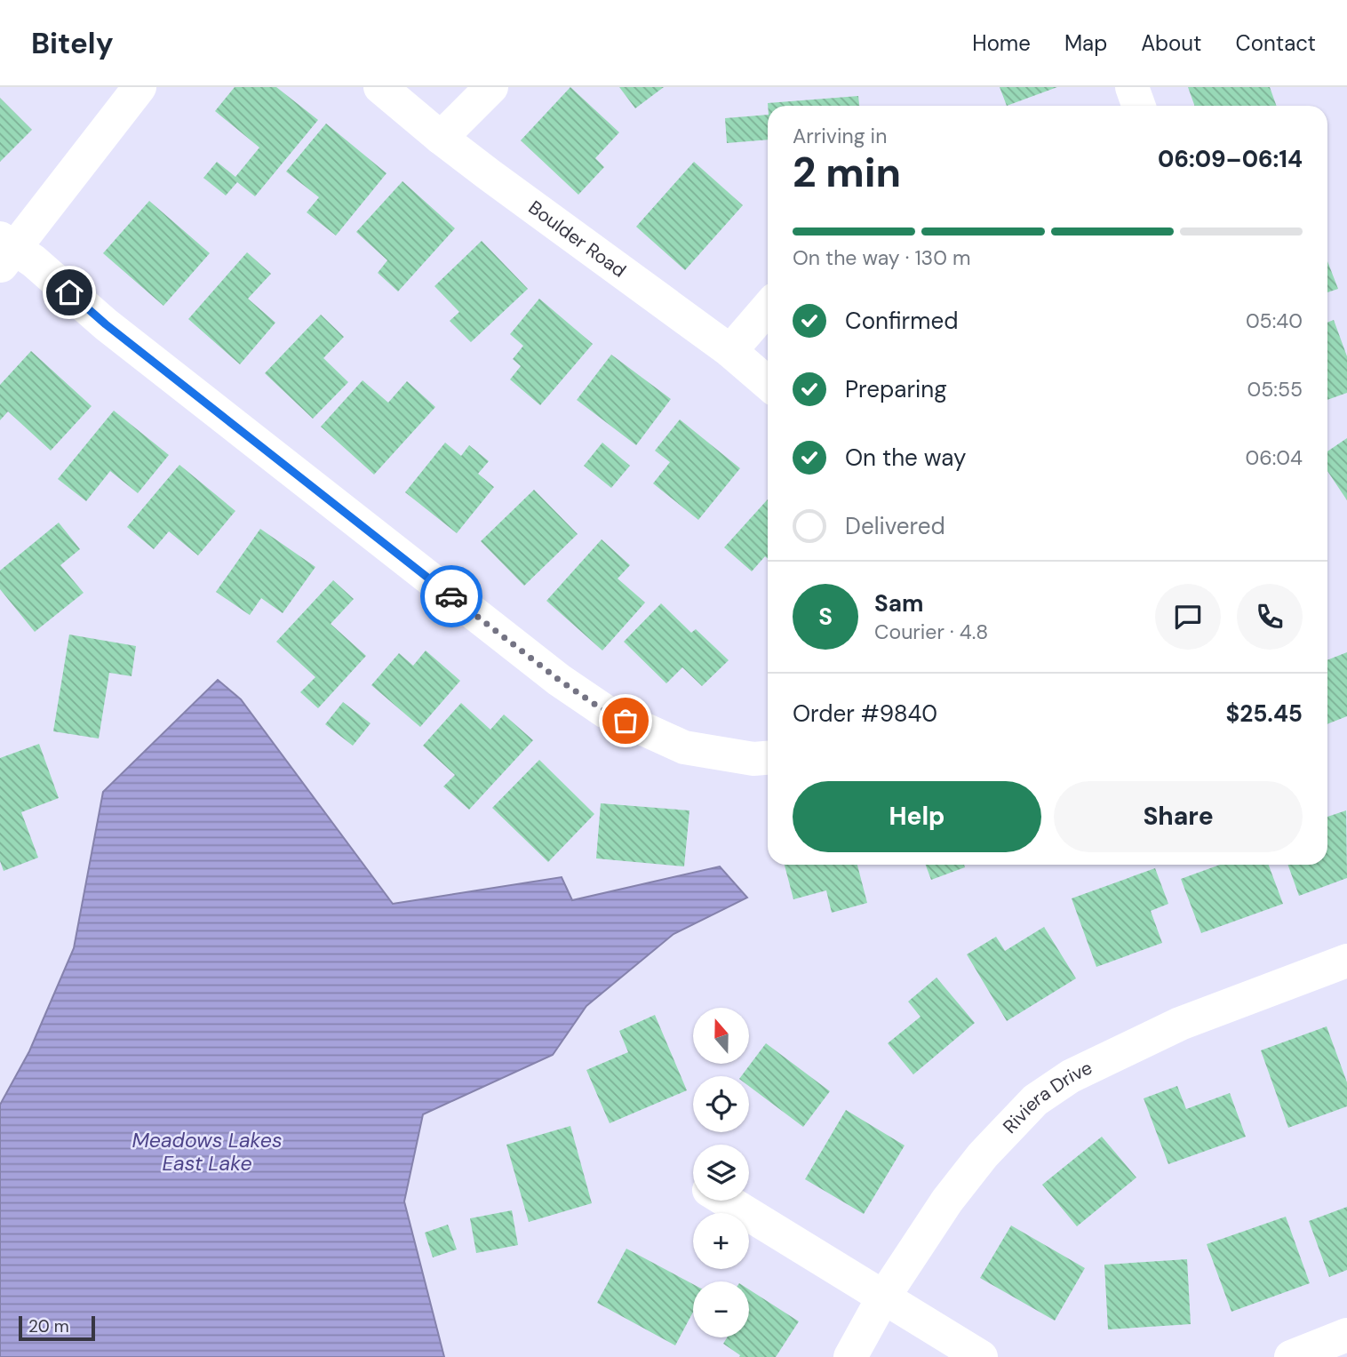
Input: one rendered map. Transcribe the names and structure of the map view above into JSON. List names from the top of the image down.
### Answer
{
  "streets": {
    "street": ["Boulder Road", "Riviera Drive"]
  },
  "water": ["Meadows Lakes East Lake"],
  "scale_bar": "20 m",
  "north": "top",
  "page": {
    "header": "Bitely",
    "nav": [
      "Home",
      "Map",
      "About",
      "Contact"
    ],
    "heading": ["2 min", "Arriving in", "06:09–06:14"],
    "panel": [
      "Sam",
      "Courier · 4.8",
      "Order #9840",
      "$25.45"
    ],
    "bar": "On the way · 130 m",
    "list": [
      ["Confirmed", "05:40"],
      ["Preparing", "05:55"],
      ["On the way", "06:04"],
      "Delivered"
    ],
    "round": "S",
    "buttons": ["Help", "Share"],
    "map_buttons": ["+", "−"],
    "scale": "20 m"
  }
}
